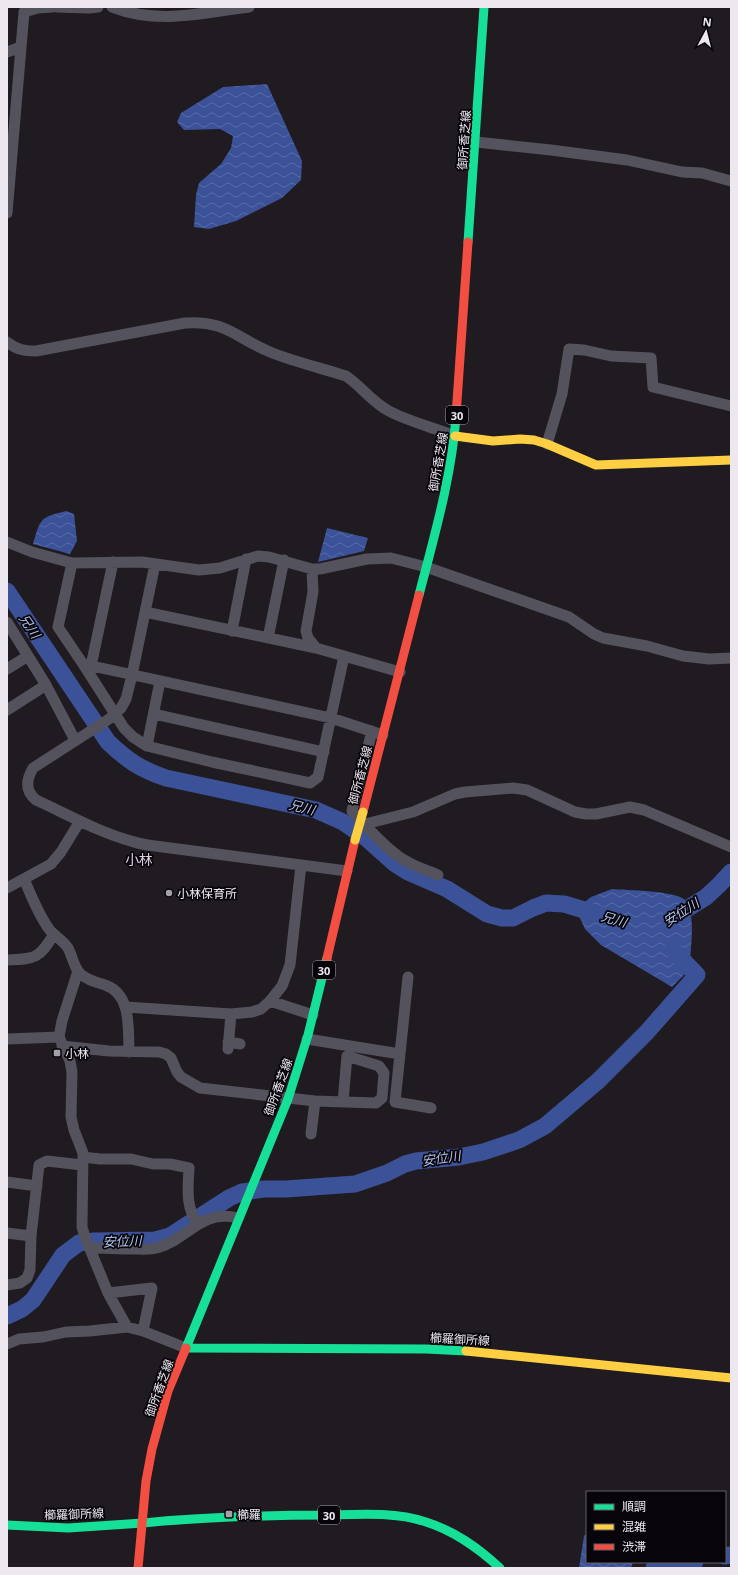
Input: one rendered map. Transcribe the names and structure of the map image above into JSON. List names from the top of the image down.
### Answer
{
  "streets": {
    "main road": ["御所香芝線", "30", "櫛羅御所線"]
  },
  "crossings": [
    ["御所香芝線", "30"],
    ["御所香芝線", "櫛羅御所線"],
    ["30", "櫛羅御所線"]
  ],
  "districts": ["小林"],
  "water": ["兄川", "安位川"],
  "places": {
    "other": ["小林保育所"],
    "transit": ["小林", "櫛羅"]
  },
  "legend": ["順調", "混雑", "渋滞"],
  "north": "top"
}
